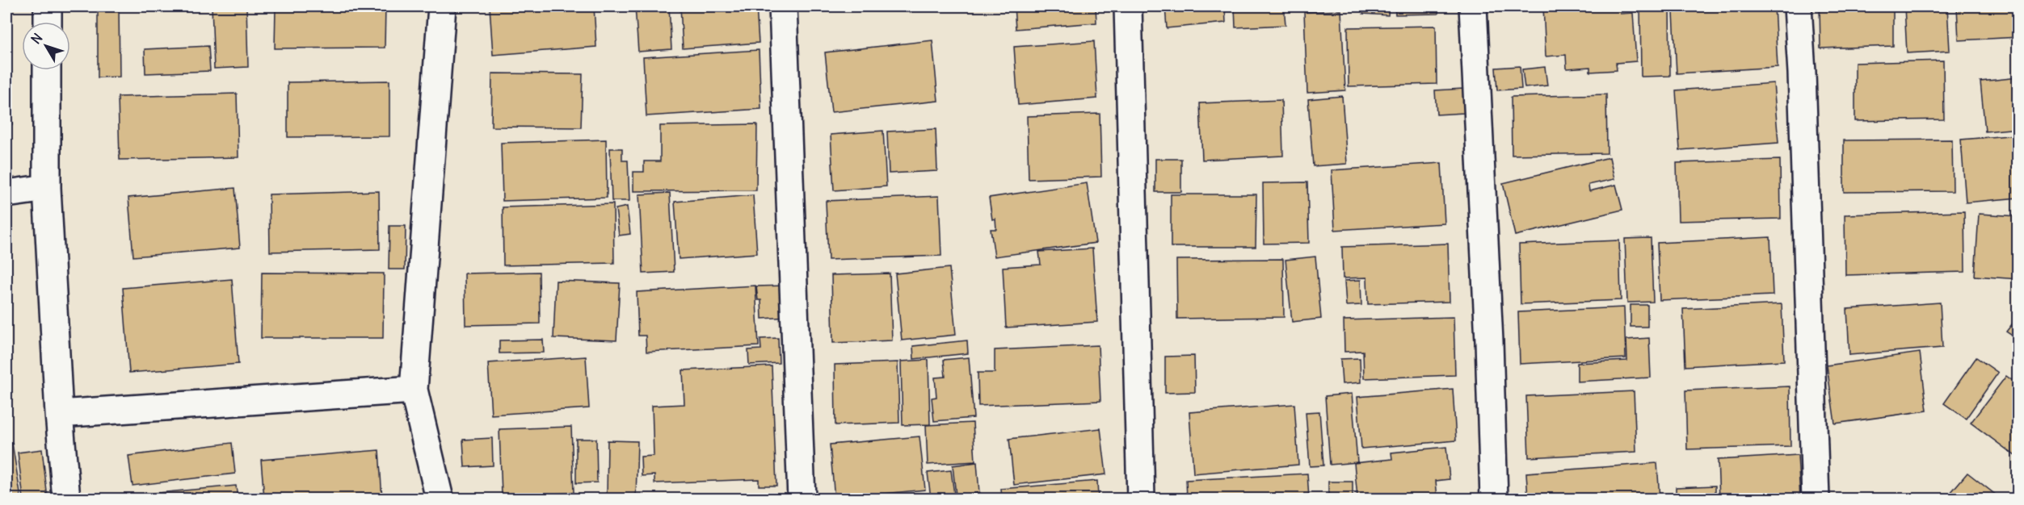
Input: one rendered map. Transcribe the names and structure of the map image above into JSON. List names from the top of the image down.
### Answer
{
  "north": "top left"
}
